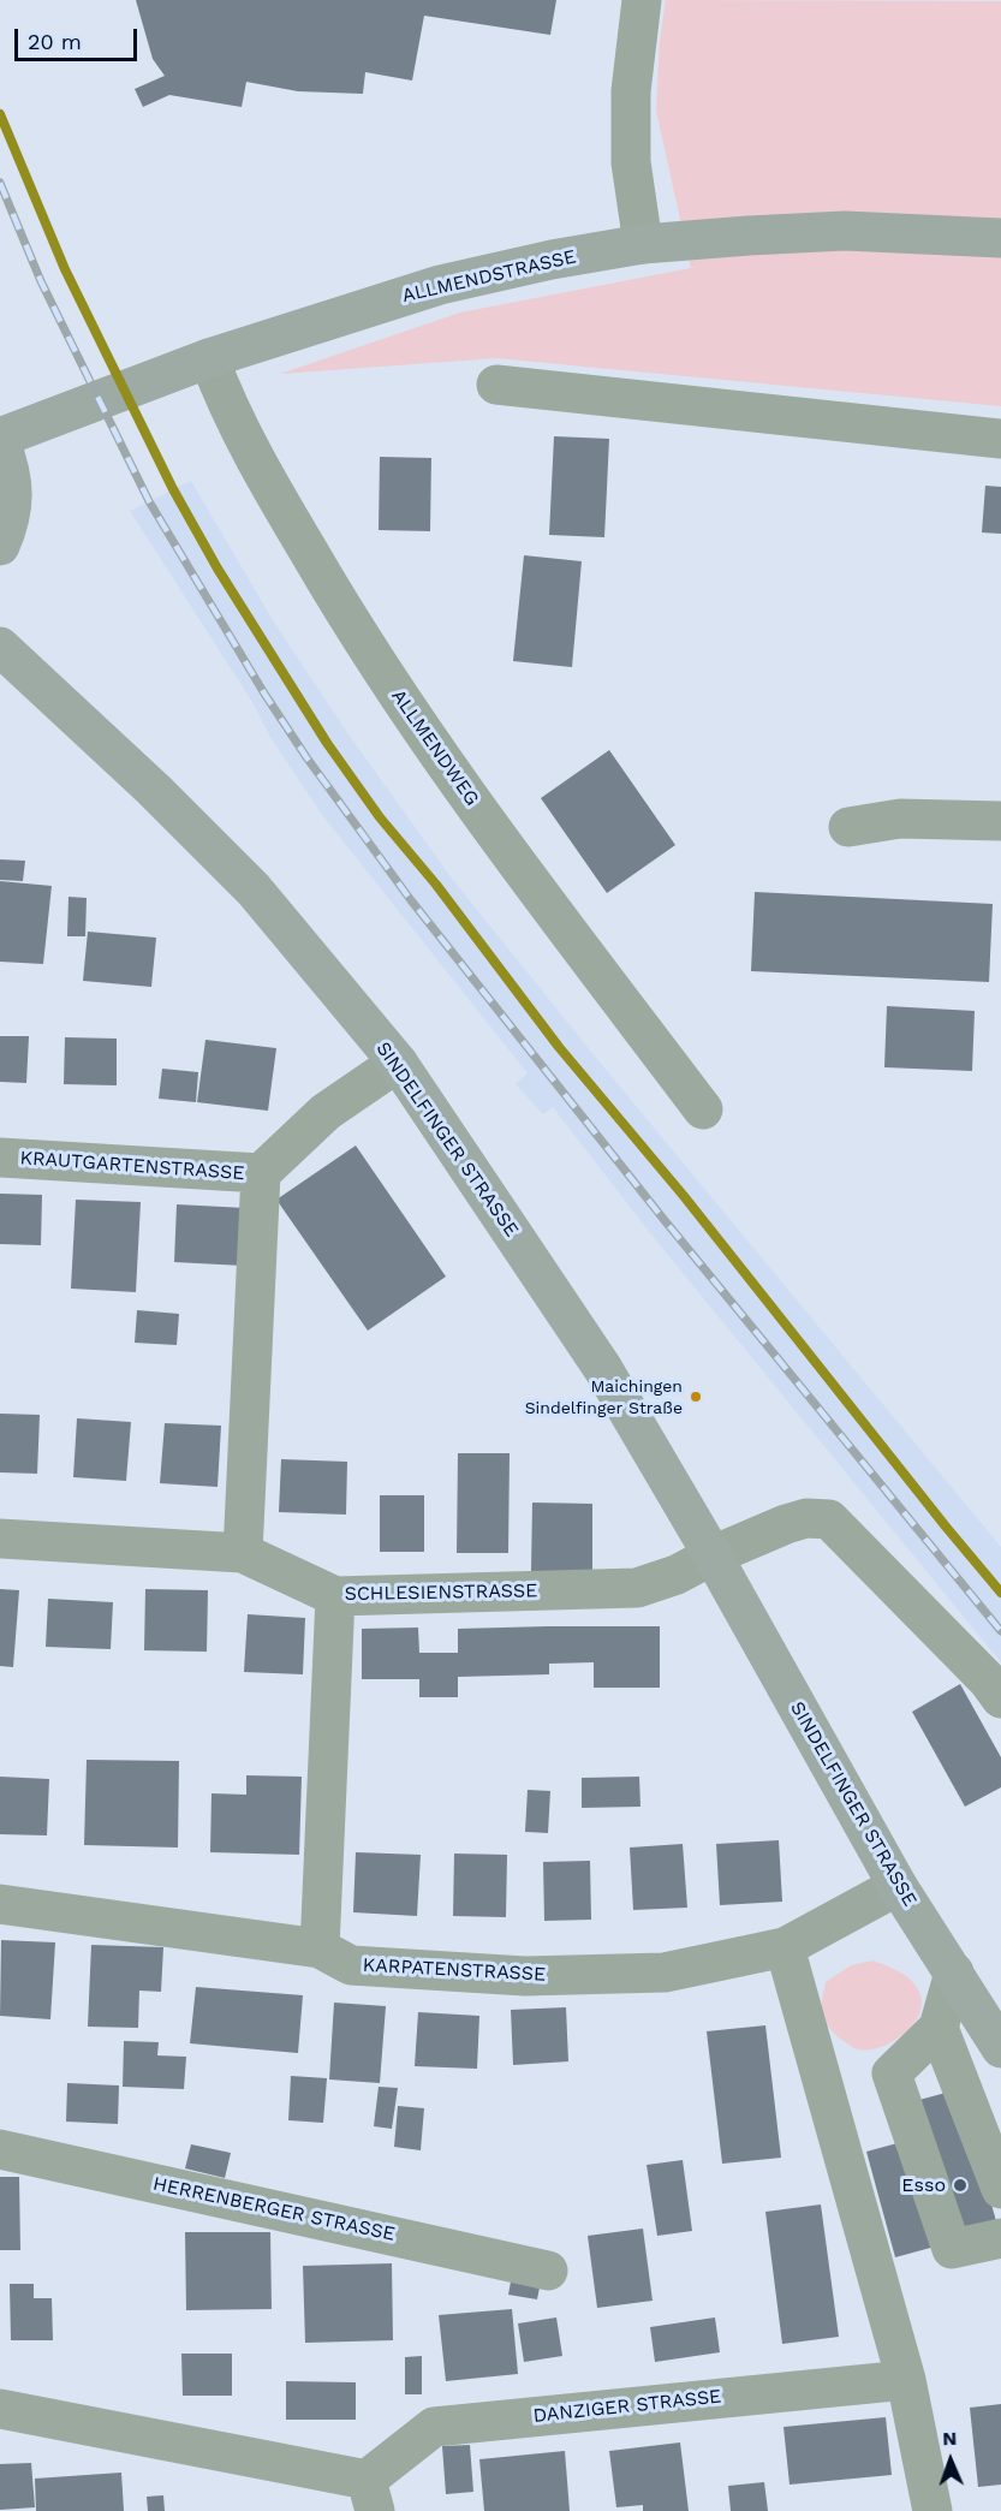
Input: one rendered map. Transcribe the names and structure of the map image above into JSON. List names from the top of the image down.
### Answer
{
  "streets": {
    "main road": ["ALLMENDSTRASSE", "SINDELFINGER STRASSE"],
    "street": [
      "ALLMENDWEG",
      "KRAUTGARTENSTRASSE",
      "SCHLESIENSTRASSE",
      "KARPATENSTRASSE",
      "HERRENBERGER STRASSE",
      "DANZIGER STRASSE"
    ]
  },
  "crossings": [
    ["ALLMENDSTRASSE", "ALLMENDWEG"],
    ["SINDELFINGER STRASSE", "KRAUTGARTENSTRASSE"],
    ["SINDELFINGER STRASSE", "SCHLESIENSTRASSE"],
    ["SINDELFINGER STRASSE", "KARPATENSTRASSE"]
  ],
  "places": ["Maichingen Sindelfinger Straße", "Esso"],
  "scale_bar": "20 m",
  "north": "top"
}
